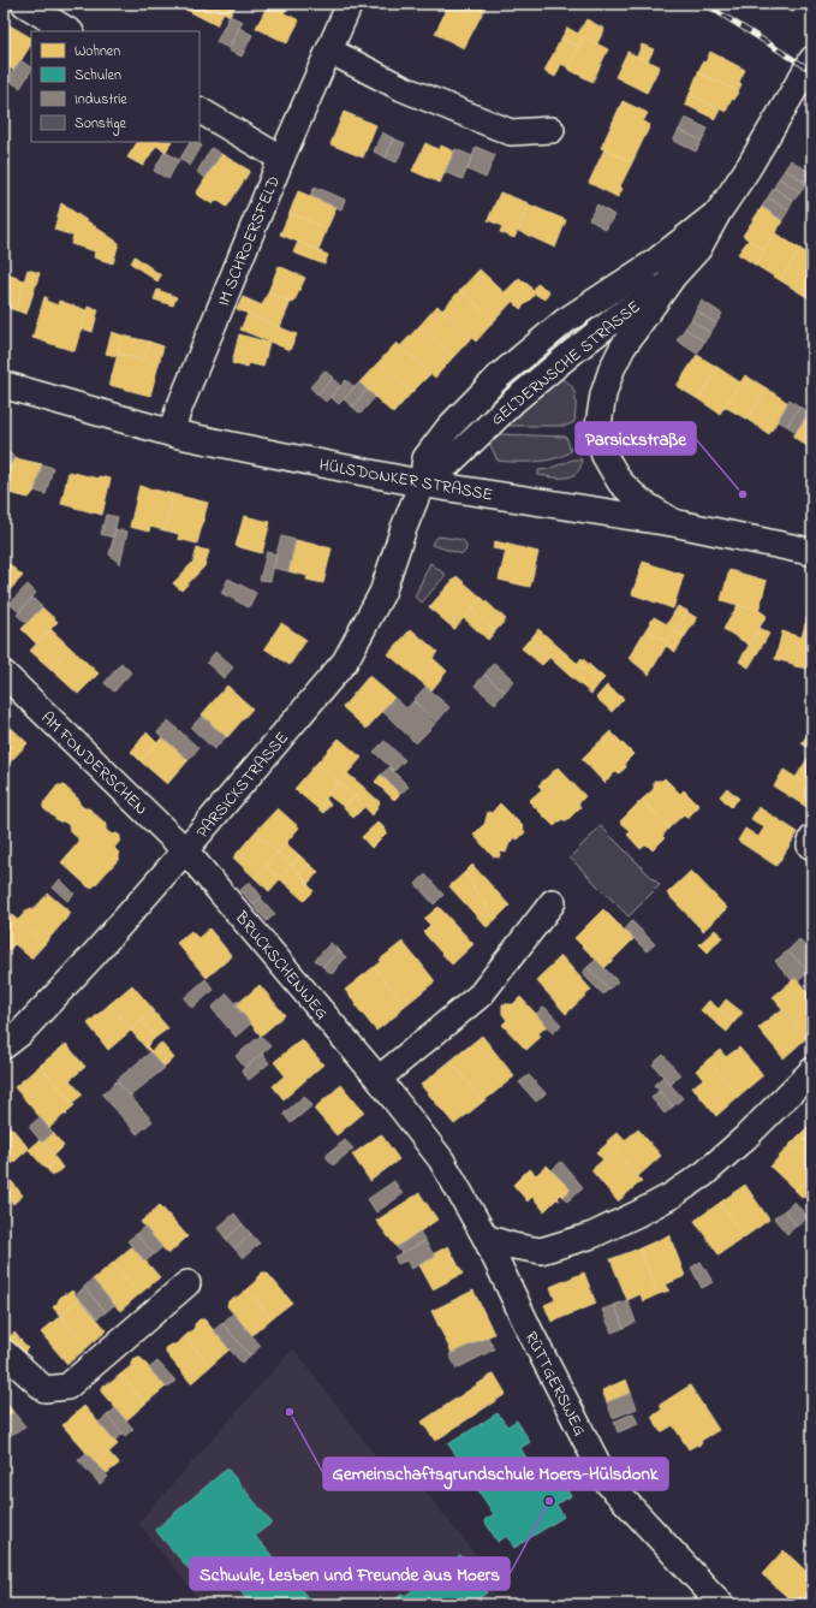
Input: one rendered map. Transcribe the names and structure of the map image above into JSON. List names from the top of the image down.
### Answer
{
  "streets": {
    "street": [
      "IM SCHROERSFELD",
      "GELDERNSCHE STRASSE",
      "HÜLSDONKER STRASSE",
      "AM FONDERSCHEN",
      "PARSICKSTRASSE",
      "BRUCKSCHENWEG",
      "RÜTTGERSWEG"
    ]
  },
  "crossings": [
    ["IM SCHROERSFELD", "HÜLSDONKER STRASSE"],
    ["GELDERNSCHE STRASSE", "HÜLSDONKER STRASSE"],
    ["GELDERNSCHE STRASSE", "PARSICKSTRASSE"],
    ["HÜLSDONKER STRASSE", "PARSICKSTRASSE"],
    ["AM FONDERSCHEN", "PARSICKSTRASSE"],
    ["AM FONDERSCHEN", "BRUCKSCHENWEG"],
    ["PARSICKSTRASSE", "BRUCKSCHENWEG"],
    ["BRUCKSCHENWEG", "RÜTTGERSWEG"]
  ],
  "places": ["Parsickstraße", "Gemeinschaftsgrundschule Moers-Hülsdonk", "Schwule, Lesben und Freunde aus Moers"],
  "legend": [
    "Wohnen",
    "Schulen",
    "Industrie",
    "Sonstige"
  ]
}
